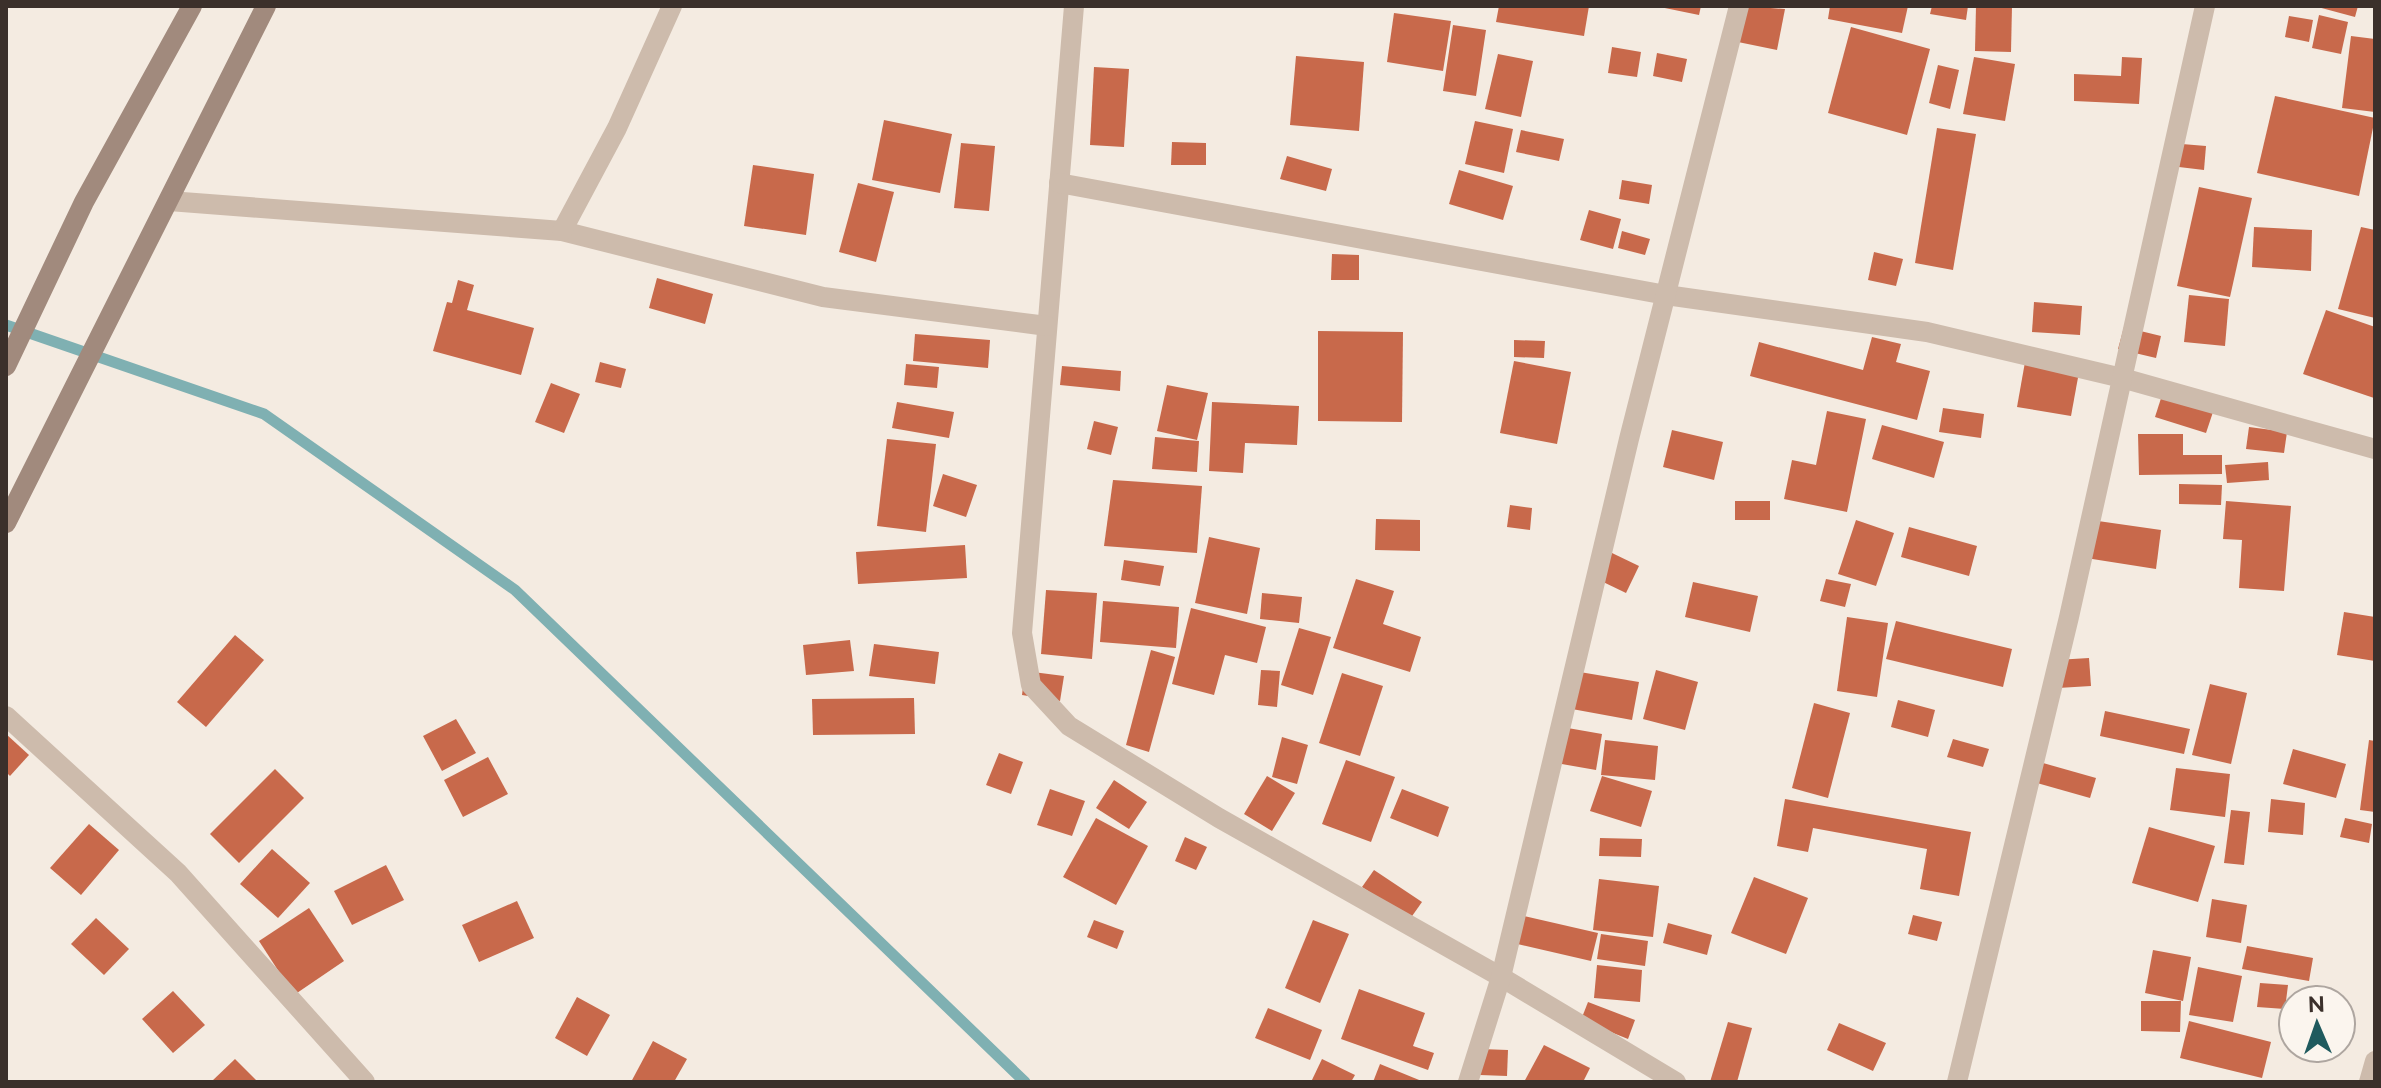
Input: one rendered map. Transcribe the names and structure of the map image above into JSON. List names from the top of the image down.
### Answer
{
  "north": "top"
}
